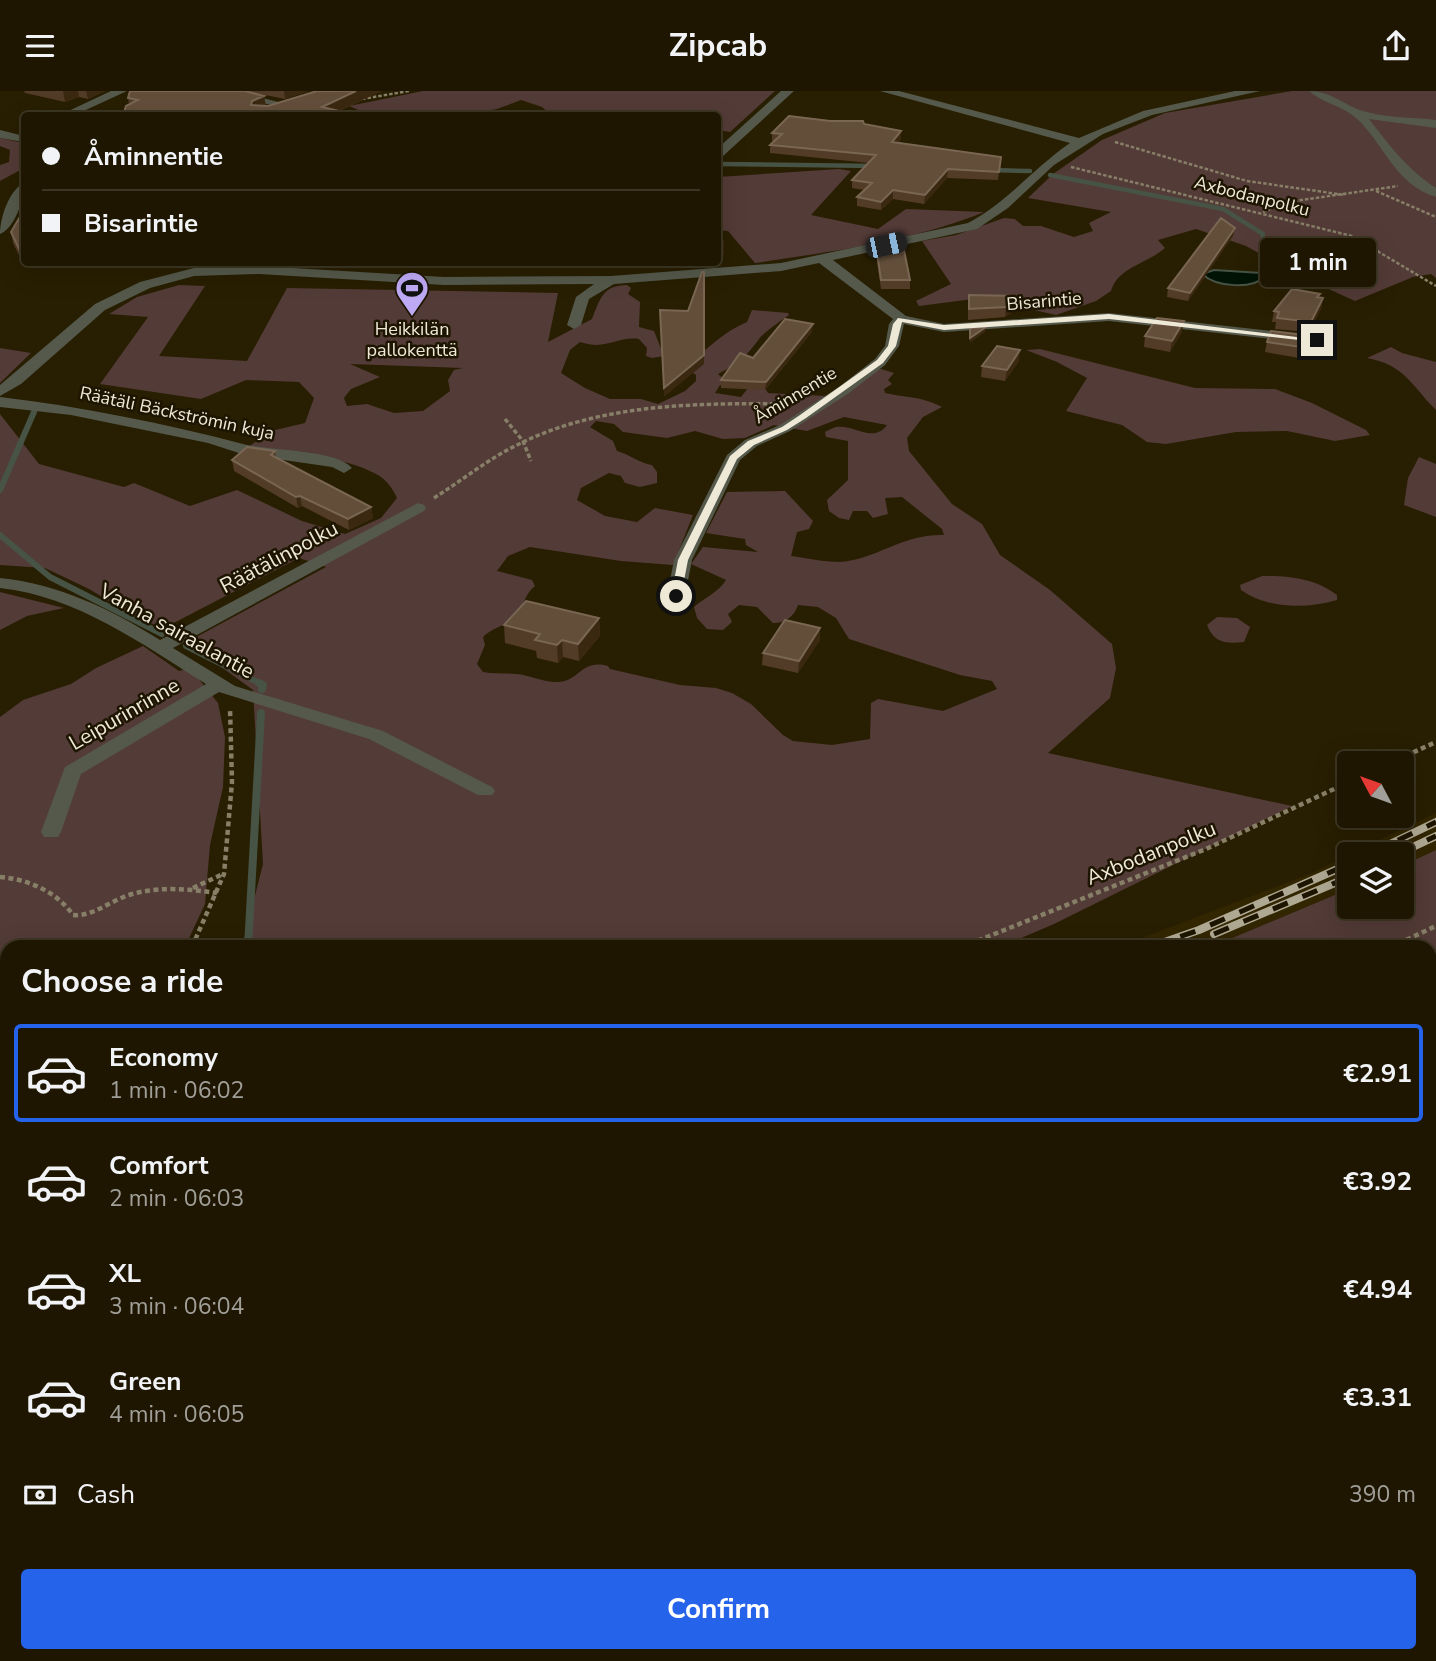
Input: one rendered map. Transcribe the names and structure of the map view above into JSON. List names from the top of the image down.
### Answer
{
  "streets": {
    "street": [
      "Bisarintie",
      "Åminnentie",
      "Räätäli Bäckströmin kuja",
      "Räätälinpolku",
      "Vanha sairaalantie",
      "Leipurinrinne"
    ],
    "path": ["Axbodanpolku"]
  },
  "crossings": [
    ["Bisarintie", "Åminnentie"],
    ["Räätälinpolku", "Vanha sairaalantie"],
    ["Vanha sairaalantie", "Leipurinrinne"]
  ],
  "places": {
    "sports": ["Heikkilän pallokenttä"]
  },
  "north": "top left",
  "page": {
    "header": "Zipcab",
    "banner": ["Åminnentie", "Bisarintie"],
    "bubble": "1 min",
    "heading": "Choose a ride",
    "list": [
      {
        "name": "Economy",
        "note": "1 min · 06:02",
        "value": "€2.91"
      },
      {
        "name": "Comfort",
        "note": "2 min · 06:03",
        "value": "€3.92"
      },
      {
        "name": "XL",
        "note": "3 min · 06:04",
        "value": "€4.94"
      },
      {
        "name": "Green",
        "note": "4 min · 06:05",
        "value": "€3.31"
      }
    ],
    "pay": ["Cash", "390 m"],
    "buttons": "Confirm"
  }
}
